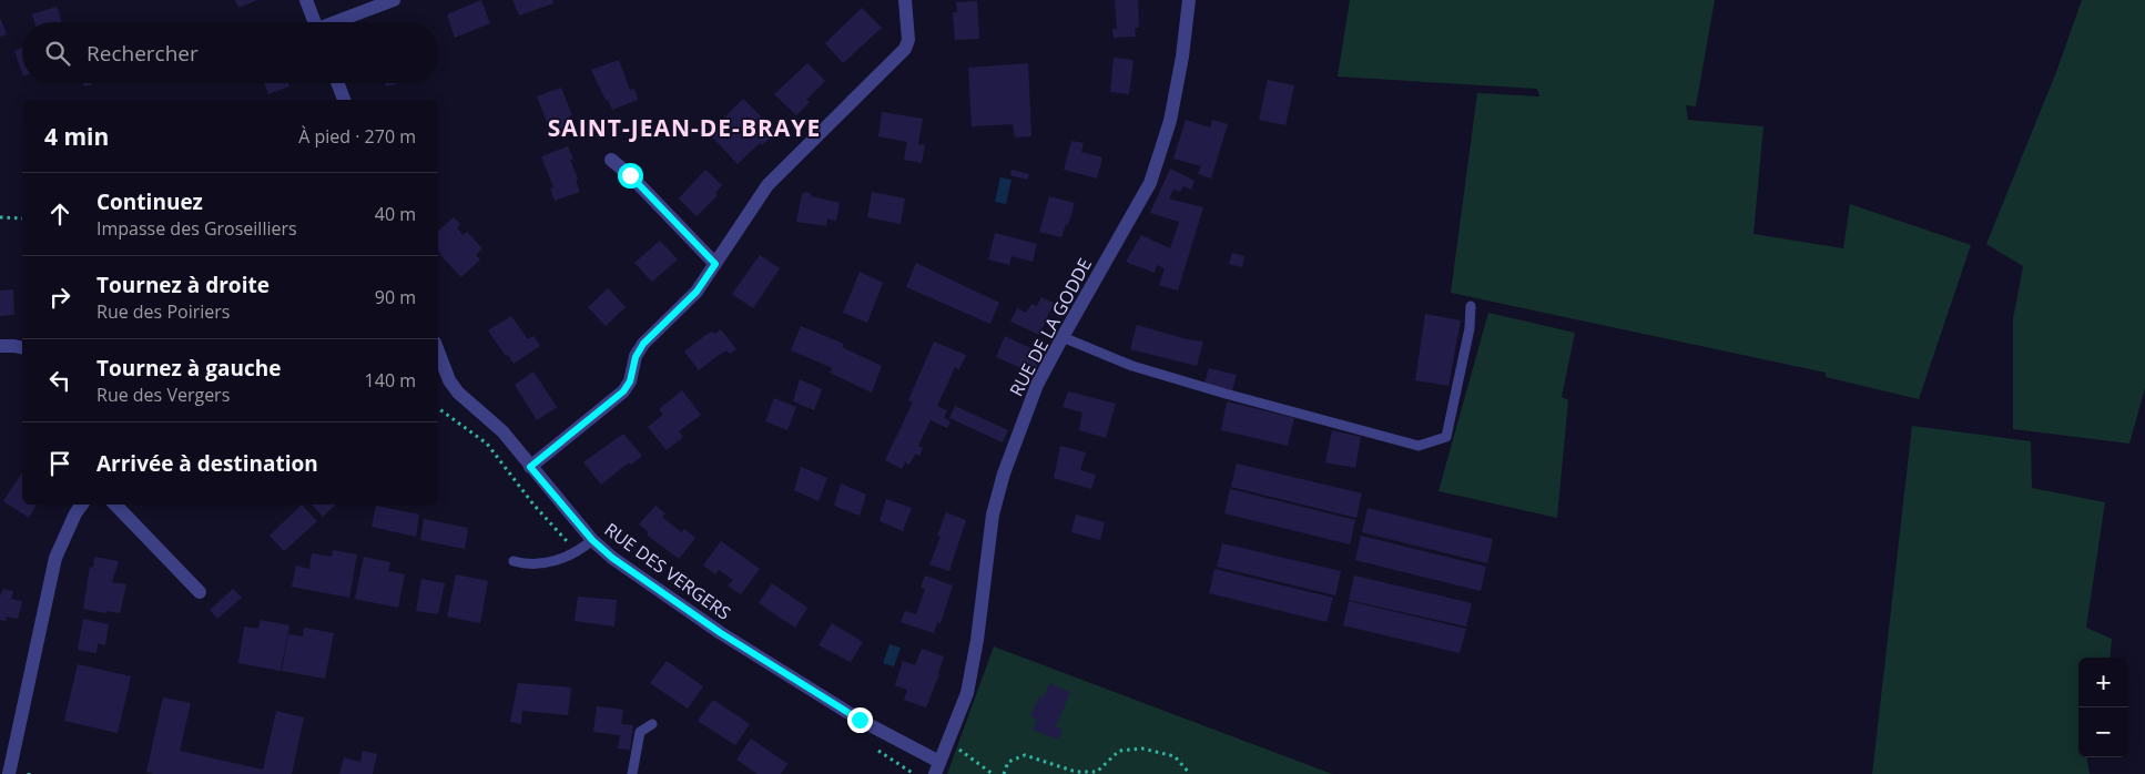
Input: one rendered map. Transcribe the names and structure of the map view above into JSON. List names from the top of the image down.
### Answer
{
  "streets": {
    "street": ["RUE DE LA GODDE", "RUE DES VERGERS"]
  },
  "crossings": [
    ["RUE DE LA GODDE", "RUE DES VERGERS"]
  ],
  "districts": ["SAINT-JEAN-DE-BRAYE"],
  "page": {
    "search": "Rechercher",
    "heading": ["4 min", "À pied · 270 m"],
    "list": [
      ["Continuez", "Impasse des Groseilliers", "40 m"],
      ["Tournez à droite", "Rue des Poiriers", "90 m"],
      ["Tournez à gauche", "Rue des Vergers", "140 m"],
      "Arrivée à destination"
    ],
    "map_buttons": ["+", "−"]
  }
}
